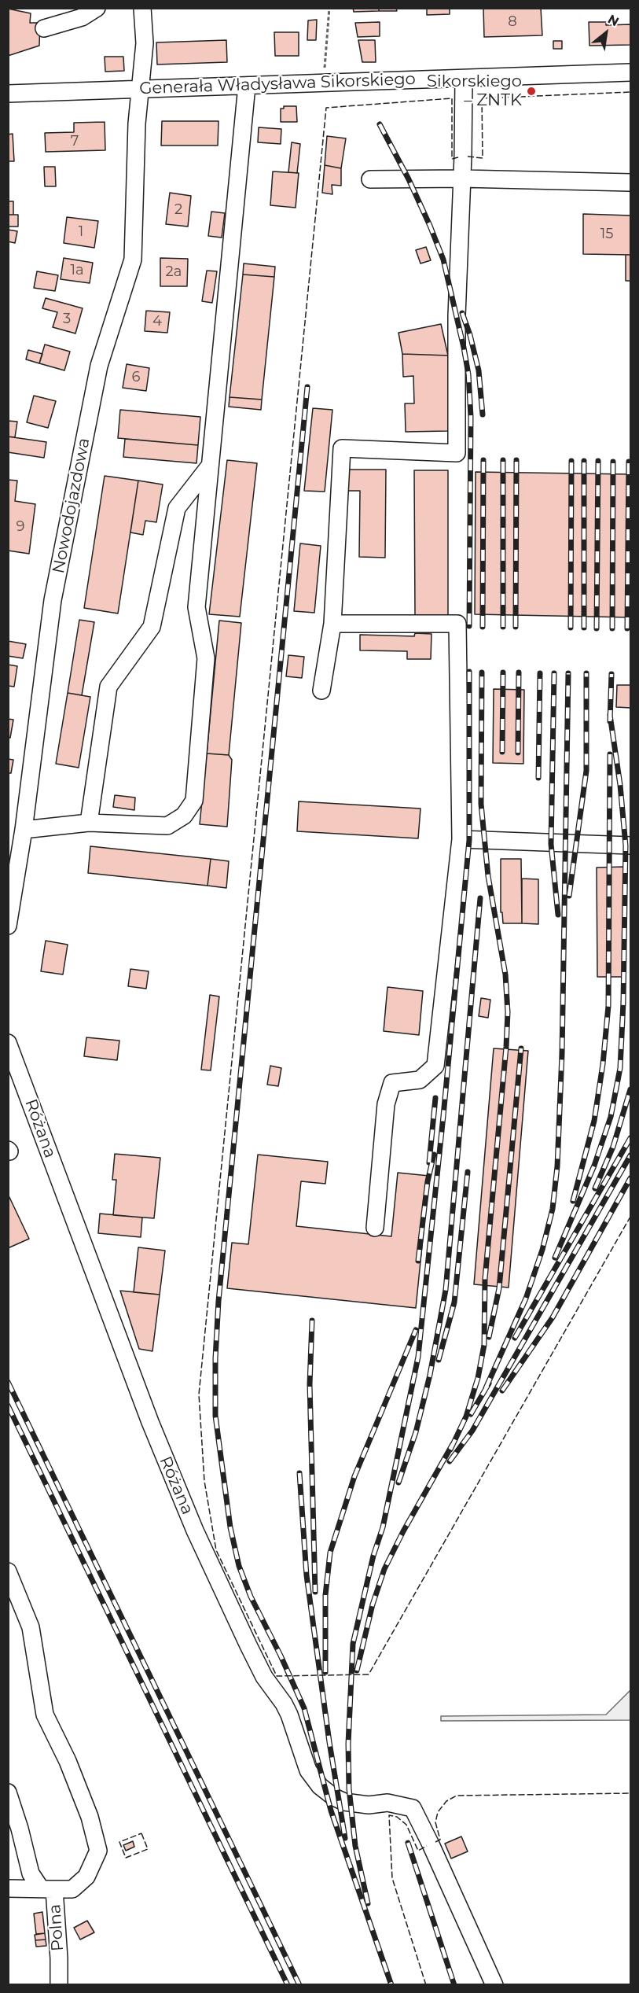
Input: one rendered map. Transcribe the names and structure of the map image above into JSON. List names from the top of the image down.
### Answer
{
  "streets": {
    "street": [
      "Generała Władysława Sikorskiego",
      "Nowodojazdowa",
      "Różana",
      "Polna"
    ]
  },
  "crossings": [
    ["Generała Władysława Sikorskiego", "Nowodojazdowa"]
  ],
  "places": ["Sikorskiego – ZNTK"],
  "house_numbers": [
    "8",
    "7",
    "2",
    "1",
    "15",
    "1a",
    "2a",
    "3",
    "4",
    "6",
    "9"
  ],
  "north": "top right"
}
